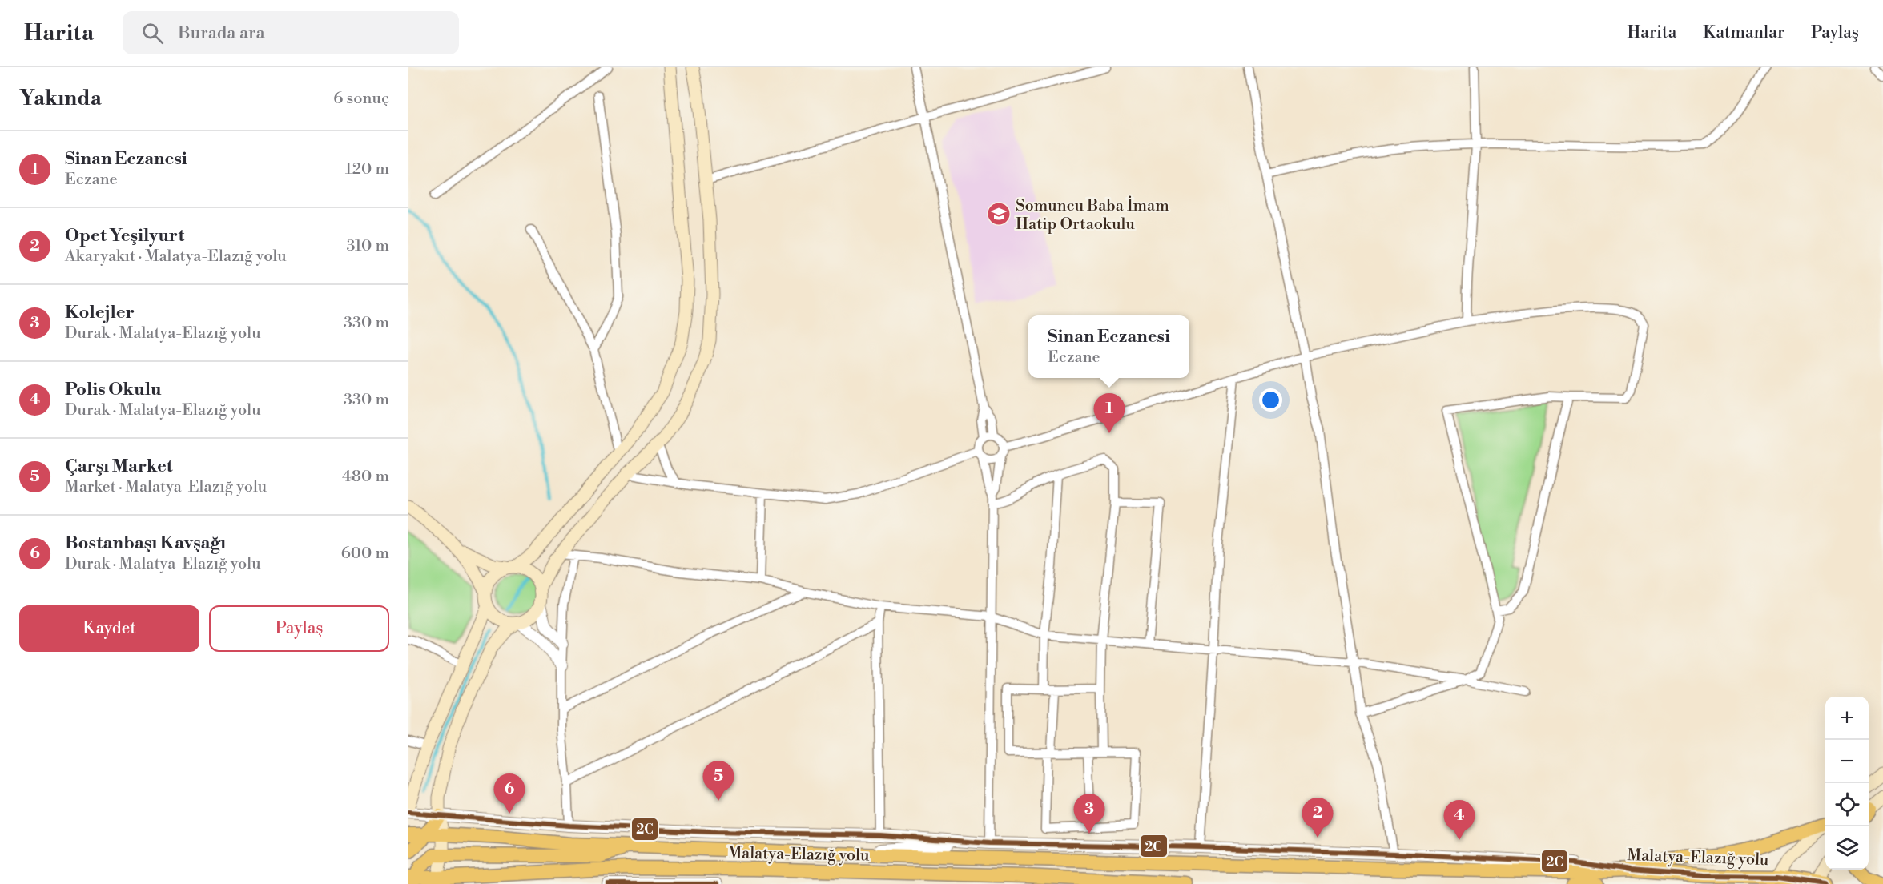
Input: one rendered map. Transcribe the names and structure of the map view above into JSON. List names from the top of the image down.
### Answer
{
  "streets": {
    "highway": ["Malatya-Elazığ yolu"]
  },
  "places": {
    "school or university": ["Somuncu Baba İmam Hatip Ortaokulu"]
  },
  "lines": ["transit line 2C"],
  "page": {
    "header": "Harita",
    "search": "Burada ara",
    "nav": ["Harita", "Katmanlar", "Paylaş"],
    "heading": ["Yakında", "6 sonuç"],
    "list": [
      {
        "mark": "1",
        "name": "Sinan Eczanesi",
        "note": "Eczane",
        "value": "120 m"
      },
      {
        "mark": "2",
        "name": "Opet Yeşilyurt",
        "note": "Akaryakıt · Malatya-Elazığ yolu",
        "value": "310 m"
      },
      {
        "mark": "3",
        "name": "Kolejler",
        "note": "Durak · Malatya-Elazığ yolu",
        "value": "330 m"
      },
      {
        "mark": "4",
        "name": "Polis Okulu",
        "note": "Durak · Malatya-Elazığ yolu",
        "value": "330 m"
      },
      {
        "mark": "5",
        "name": "Çarşı Market",
        "note": "Market · Malatya-Elazığ yolu",
        "value": "480 m"
      },
      {
        "mark": "6",
        "name": "Bostanbaşı Kavşağı",
        "note": "Durak · Malatya-Elazığ yolu",
        "value": "600 m"
      }
    ],
    "popup": ["Sinan Eczanesi", "Eczane"],
    "pins": [
      "1",
      "5",
      "6",
      "3",
      "2",
      "4"
    ],
    "buttons": ["Kaydet", "Paylaş"],
    "map_buttons": ["+", "−"]
  }
}
